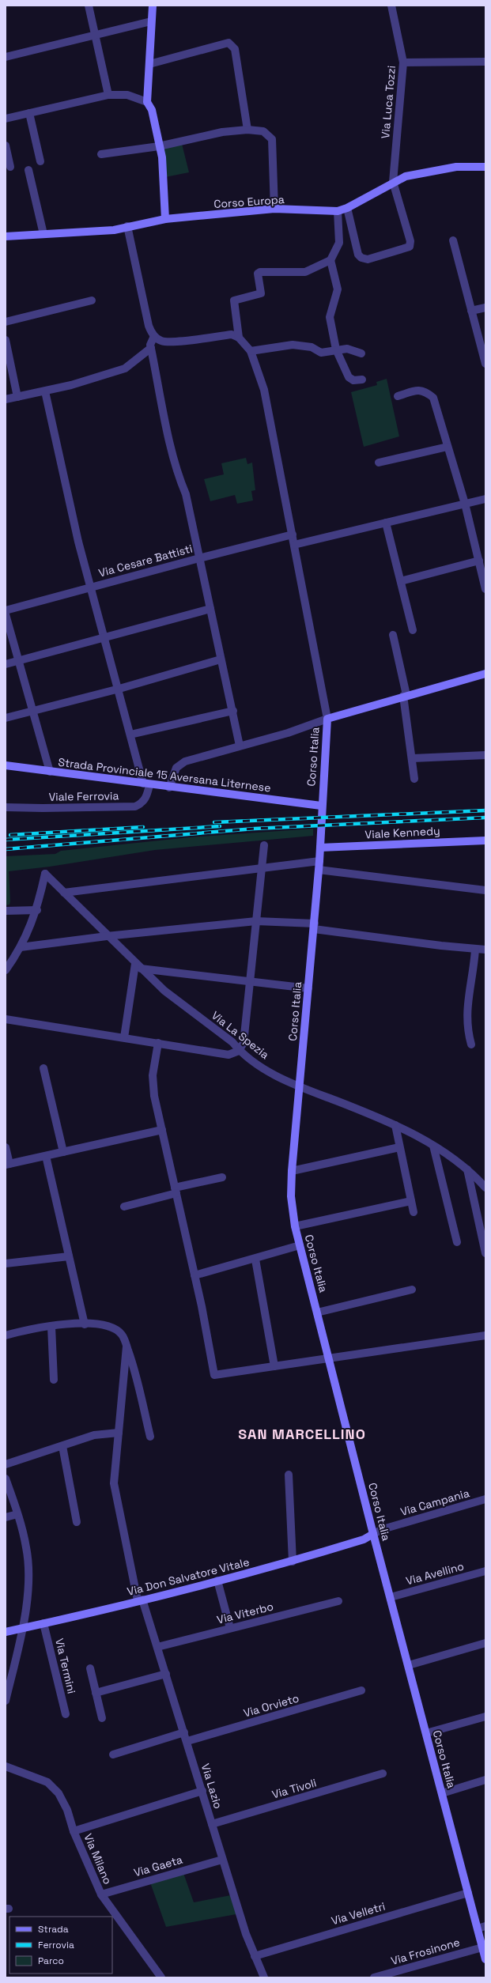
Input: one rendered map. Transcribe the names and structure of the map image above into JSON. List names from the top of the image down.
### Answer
{
  "streets": {
    "street": [
      "Via Luca Tozzi",
      "Corso Europa",
      "Via Cesare Battisti",
      "Corso Italia",
      "Strada Provinciale 15 Aversana Liternese",
      "Viale Ferrovia",
      "Viale Kennedy",
      "Via La Spezia",
      "Via Campania",
      "Via Avellino",
      "Via Don Salvatore Vitale",
      "Via Viterbo",
      "Via Termini",
      "Via Orvieto",
      "Via Lazio",
      "Via Tivoli",
      "Via Milano",
      "Via Gaeta",
      "Via Velletri",
      "Via Frosinone"
    ]
  },
  "crossings": [
    ["Via Luca Tozzi", "Corso Europa"],
    ["Corso Italia", "Strada Provinciale 15 Aversana Liternese"],
    ["Corso Italia", "Viale Kennedy"],
    ["Corso Italia", "Via La Spezia"],
    ["Corso Italia", "Via Campania"],
    ["Corso Italia", "Via Avellino"],
    ["Corso Italia", "Via Don Salvatore Vitale"],
    ["Corso Italia", "Via Velletri"],
    ["Corso Italia", "Via Frosinone"],
    ["Strada Provinciale 15 Aversana Liternese", "Viale Ferrovia"],
    ["Via Campania", "Via Don Salvatore Vitale"],
    ["Via Don Salvatore Vitale", "Via Termini"],
    ["Via Don Salvatore Vitale", "Via Lazio"],
    ["Via Viterbo", "Via Lazio"],
    ["Via Orvieto", "Via Lazio"],
    ["Via Lazio", "Via Tivoli"],
    ["Via Lazio", "Via Gaeta"],
    ["Via Lazio", "Via Velletri"],
    ["Via Milano", "Via Gaeta"]
  ],
  "districts": ["SAN MARCELLINO"],
  "legend": ["Strada", "Ferrovia", "Parco"]
}
